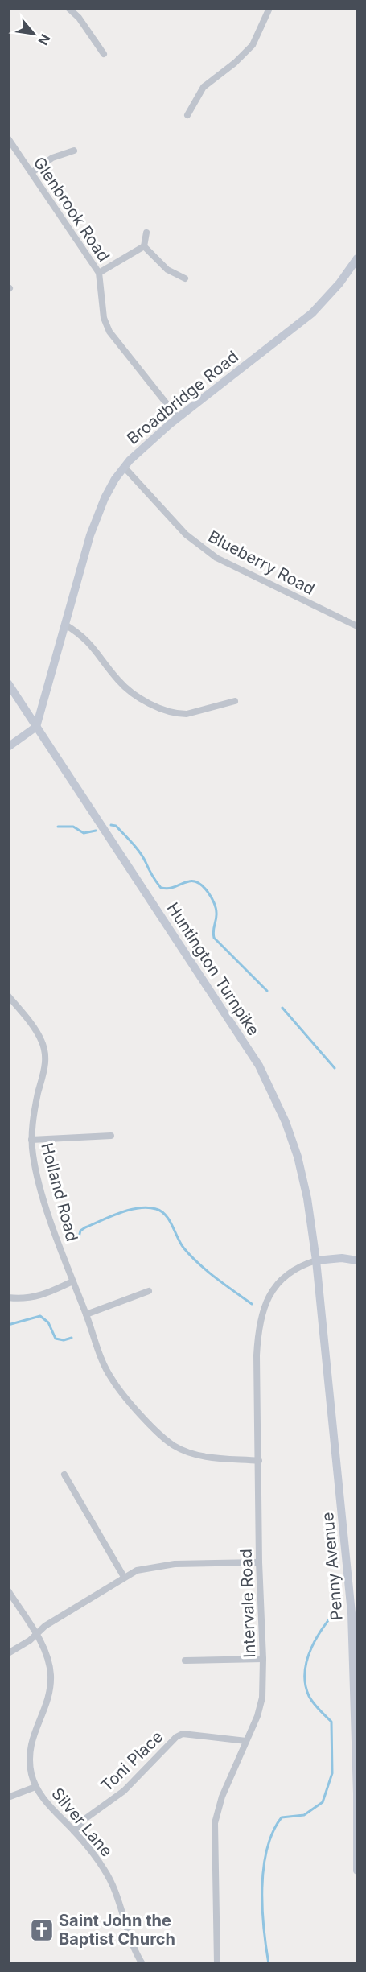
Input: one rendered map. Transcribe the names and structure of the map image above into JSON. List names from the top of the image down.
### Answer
{
  "streets": {
    "main road": ["Broadbridge Road", "Huntington Turnpike", "Penny Avenue"],
    "street": [
      "Glenbrook Road",
      "Blueberry Road",
      "Holland Road",
      "Intervale Road",
      "Toni Place",
      "Silver Lane"
    ]
  },
  "crossings": [
    ["Glenbrook Road", "Broadbridge Road"],
    ["Broadbridge Road", "Blueberry Road"],
    ["Broadbridge Road", "Huntington Turnpike"],
    ["Huntington Turnpike", "Penny Avenue"],
    ["Huntington Turnpike", "Intervale Road"],
    ["Holland Road", "Intervale Road"],
    ["Penny Avenue", "Intervale Road"],
    ["Intervale Road", "Toni Place"],
    ["Toni Place", "Silver Lane"]
  ],
  "places": {
    "church": ["Saint John the Baptist Church"]
  },
  "north": "bottom right"
}
